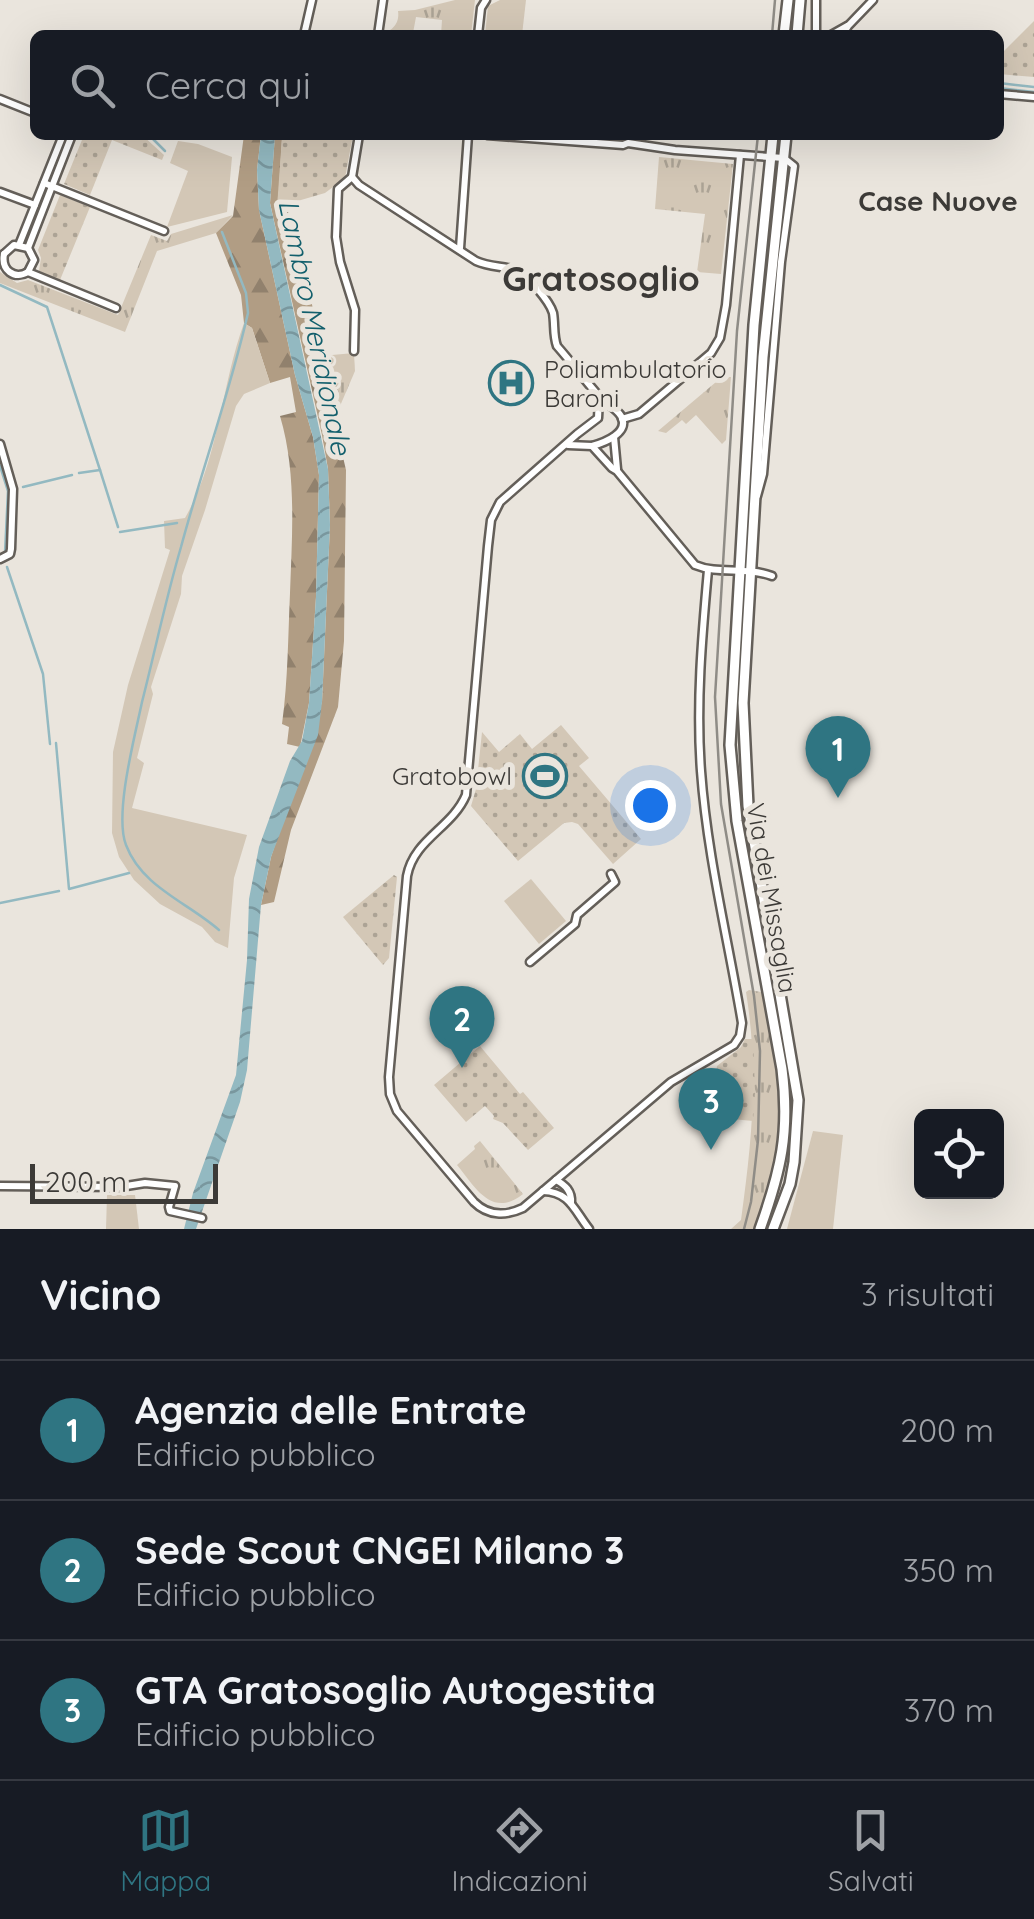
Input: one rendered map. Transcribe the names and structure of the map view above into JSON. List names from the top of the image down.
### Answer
{
  "streets": {
    "main road": ["Via dei Missaglia"]
  },
  "districts": ["Case Nuove", "Gratosoglio"],
  "water": ["Lambro Meridionale"],
  "places": {
    "hospital": ["Poliambulatorio Baroni"],
    "sports": ["Gratobowl"]
  },
  "scale_bar": "200 m",
  "page": {
    "search": "Cerca qui",
    "pins": ["1", "2", "3"],
    "scale": "200 m",
    "heading": ["Vicino", "3 risultati"],
    "list": [
      {
        "mark": "1",
        "name": "Agenzia delle Entrate",
        "note": "Edificio pubblico",
        "value": "200 m"
      },
      {
        "mark": "2",
        "name": "Sede Scout CNGEI Milano 3",
        "note": "Edificio pubblico",
        "value": "350 m"
      },
      {
        "mark": "3",
        "name": "GTA Gratosoglio Autogestita",
        "note": "Edificio pubblico",
        "value": "370 m"
      }
    ],
    "nav": ["Mappa", "Indicazioni", "Salvati"]
  }
}
